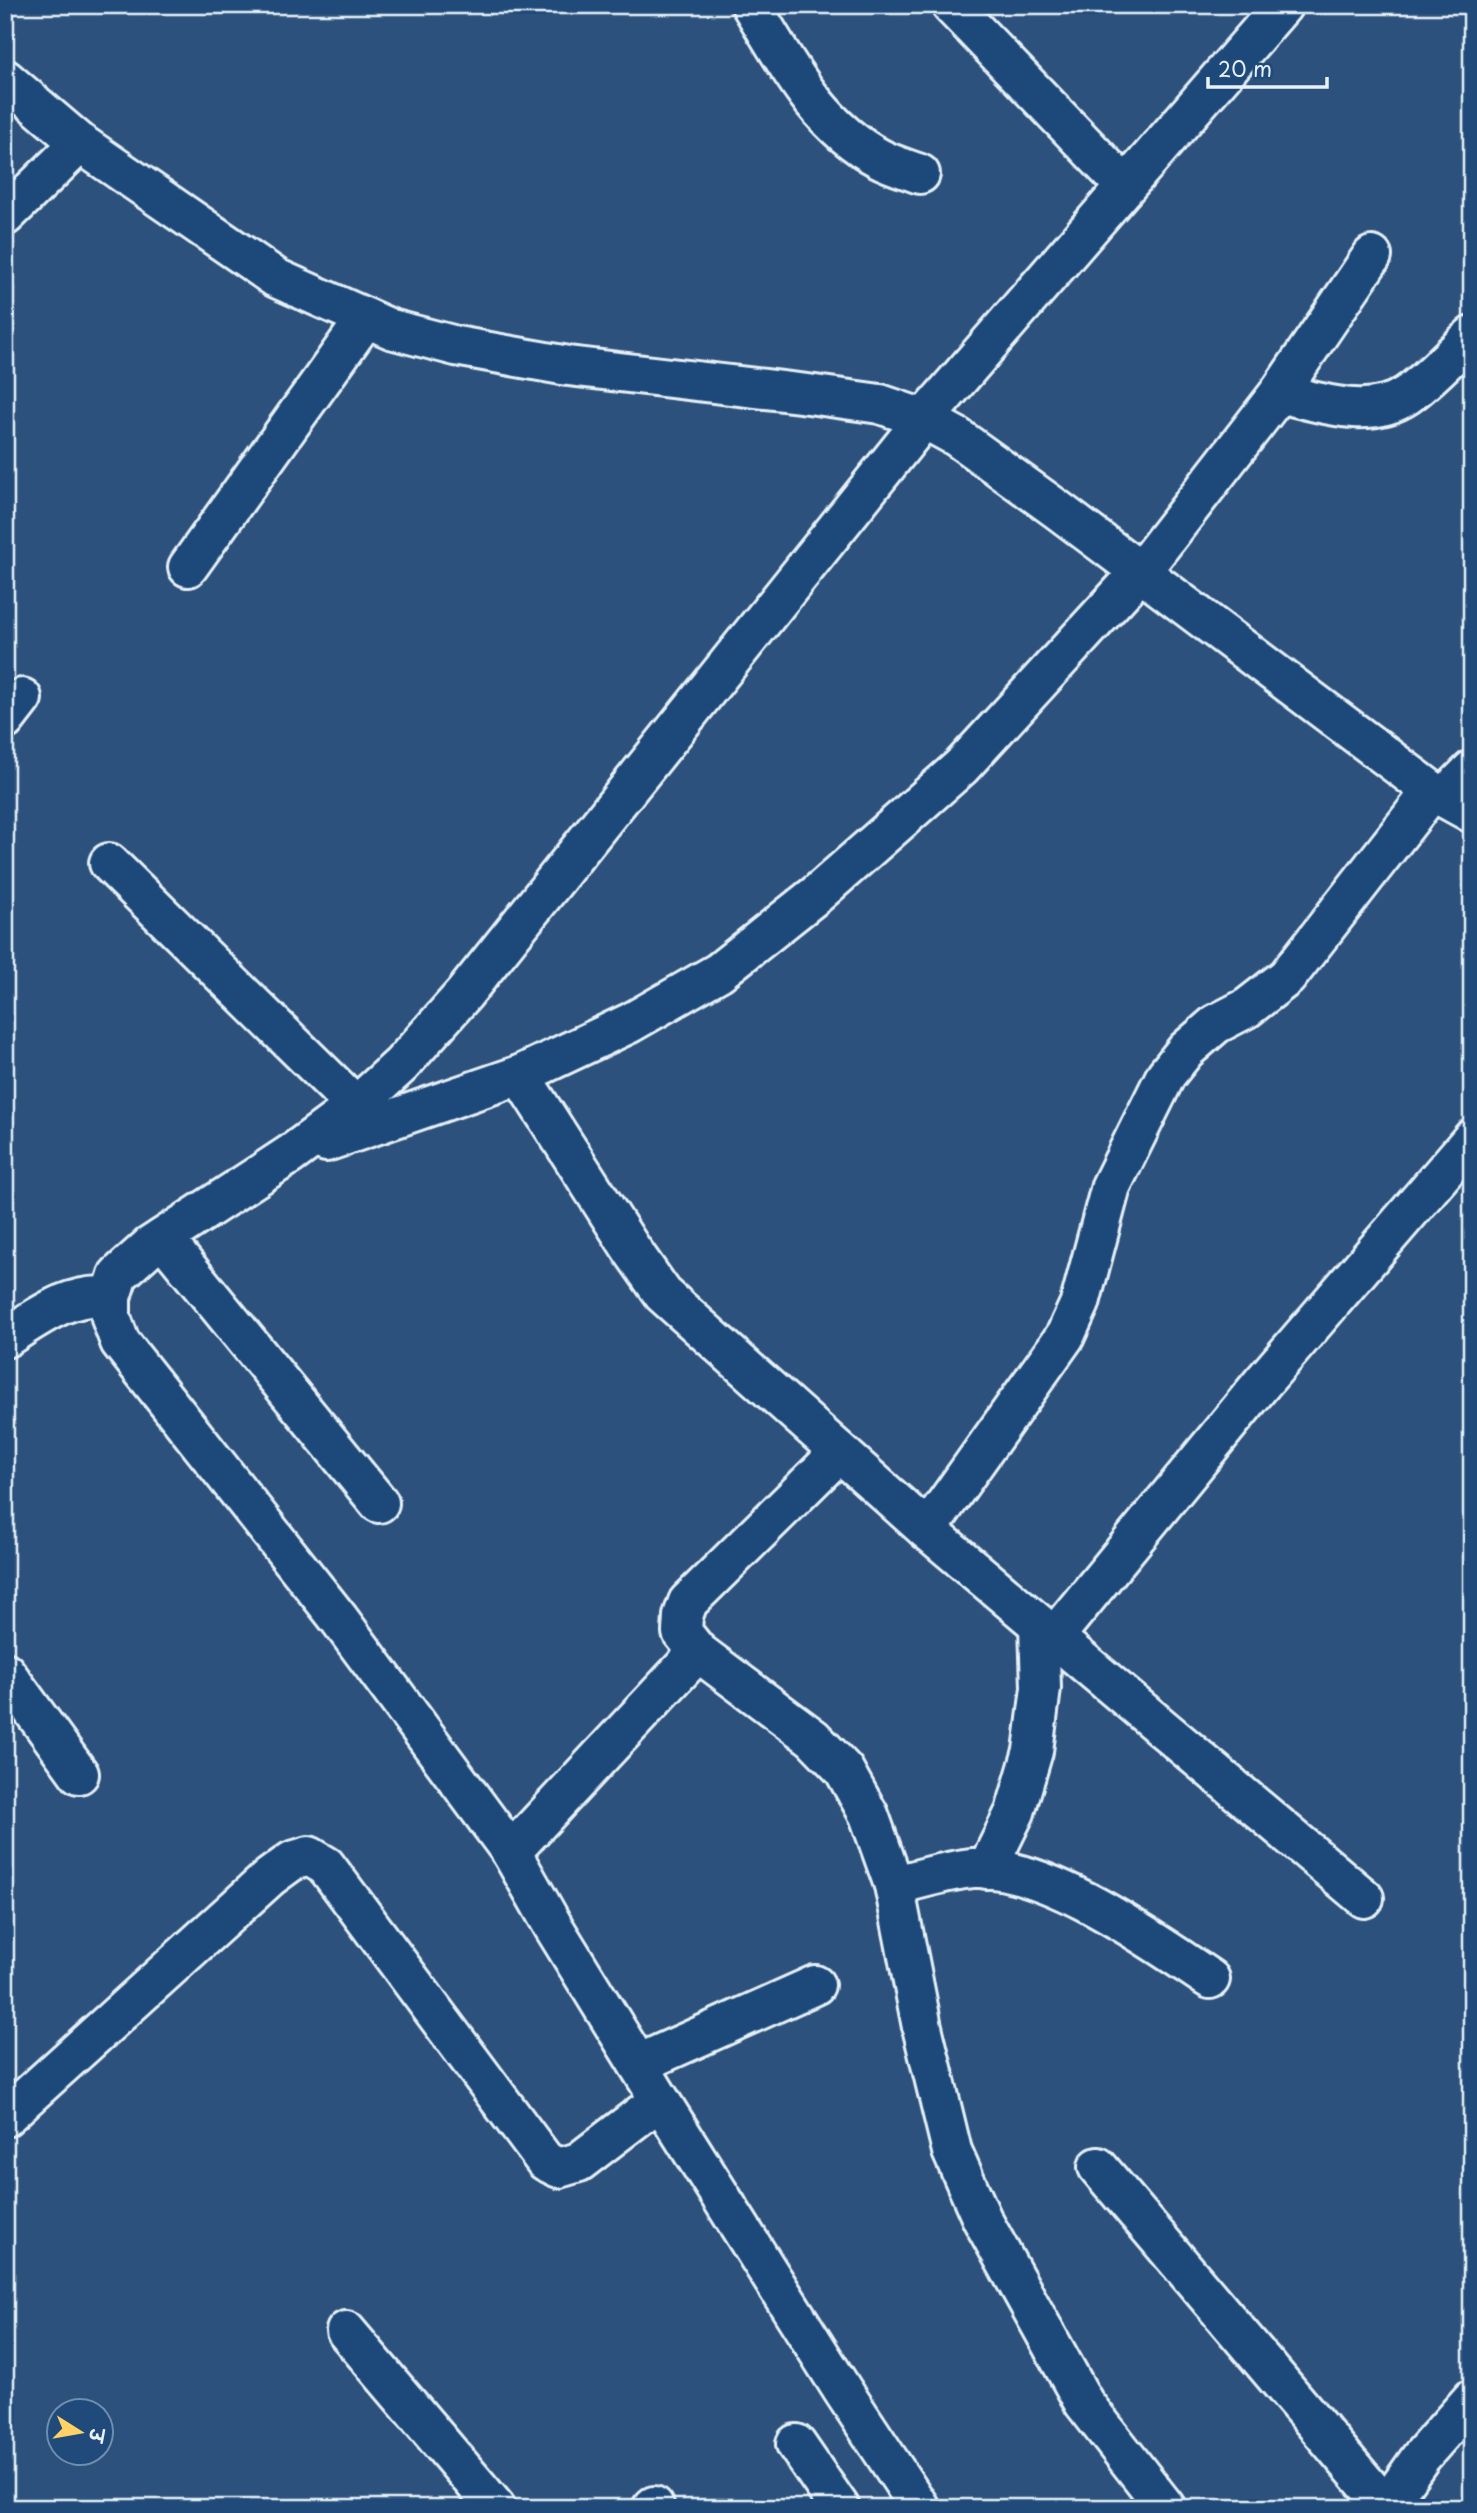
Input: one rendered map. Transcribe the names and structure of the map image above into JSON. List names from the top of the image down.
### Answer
{
  "scale_bar": "20 m",
  "north": "right"
}
